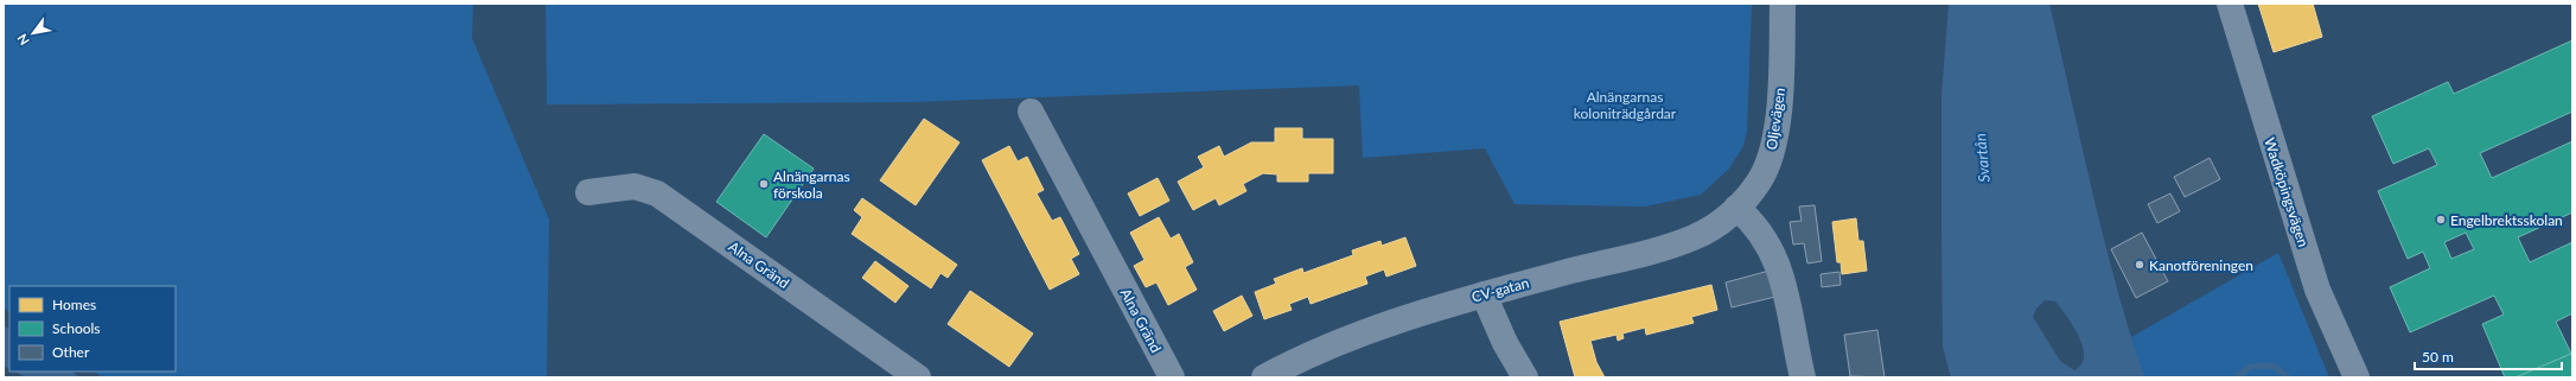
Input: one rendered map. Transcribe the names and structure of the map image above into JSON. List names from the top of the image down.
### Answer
{
  "streets": {
    "street": [
      "Oljevägen",
      "Wadköpingsvägen",
      "Alna Gränd",
      "CV-gatan"
    ]
  },
  "crossings": [
    ["Oljevägen", "CV-gatan"]
  ],
  "water": ["Svartån"],
  "parks": ["Alnängarnas koloniträdgårdar"],
  "places": ["Alnängarnas förskola", "Engelbrektsskolan", "Kanotföreningen"],
  "legend": ["Homes", "Schools", "Other"],
  "scale_bar": "50 m",
  "north": "bottom left"
}
